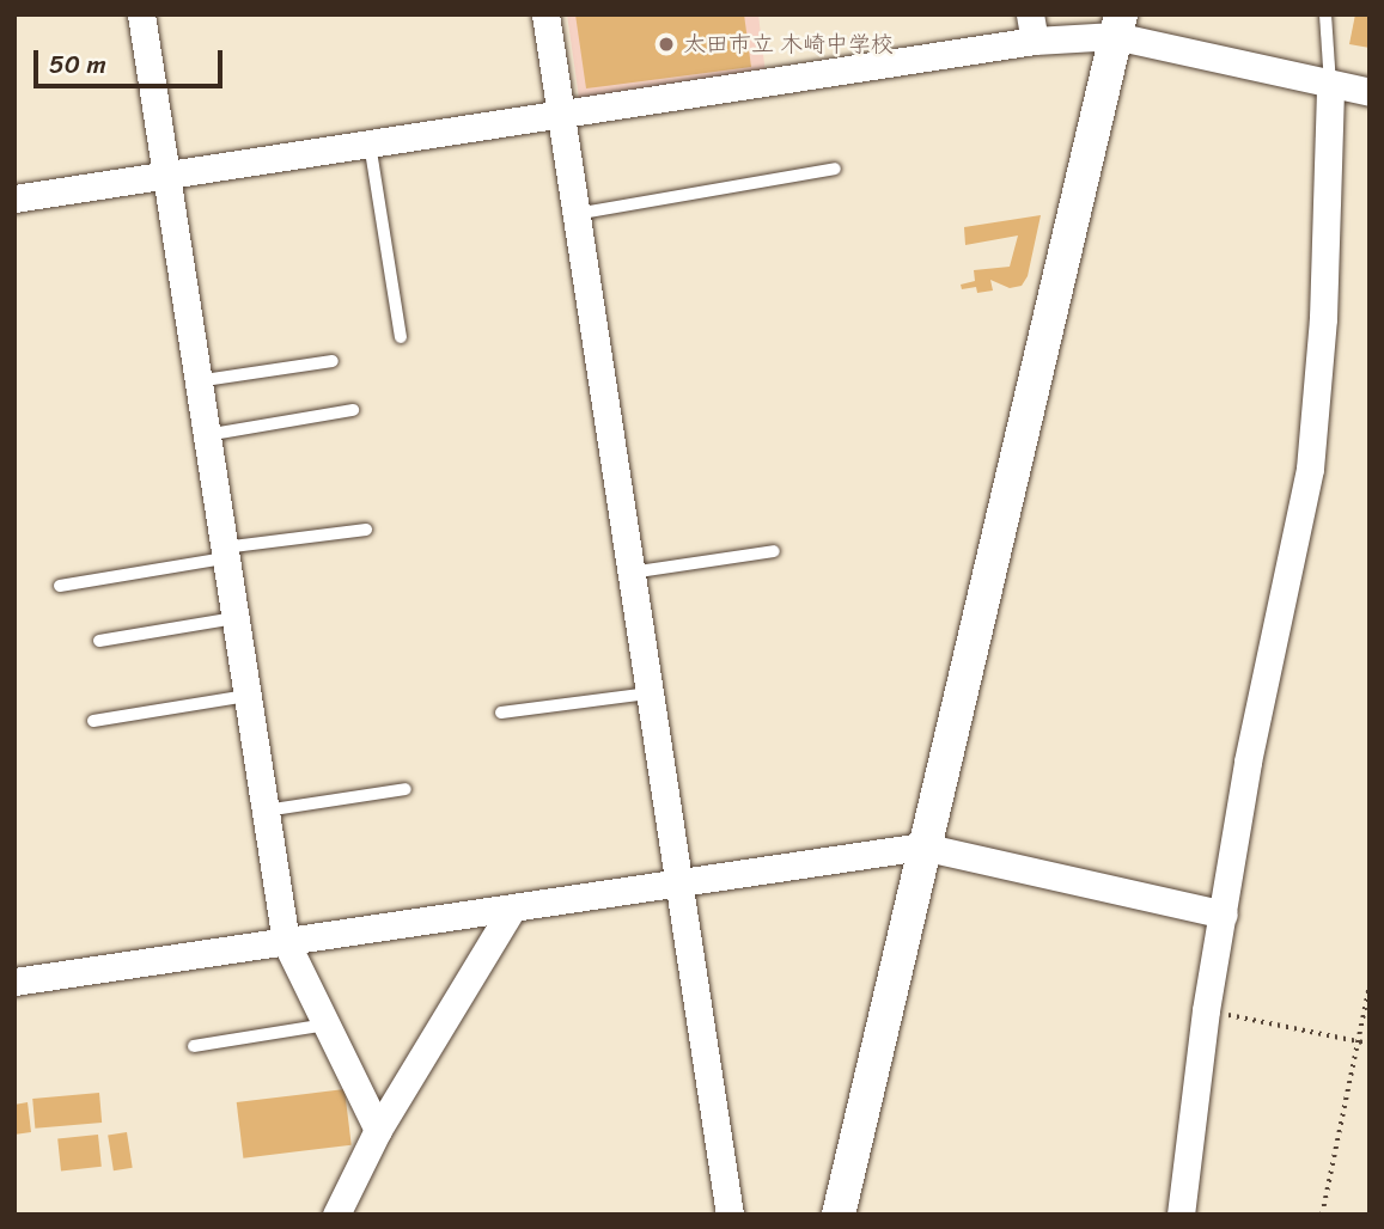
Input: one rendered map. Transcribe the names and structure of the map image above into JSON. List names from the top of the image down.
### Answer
{
  "places": ["太田市立 木崎中学校"],
  "scale_bar": "50 m"
}
